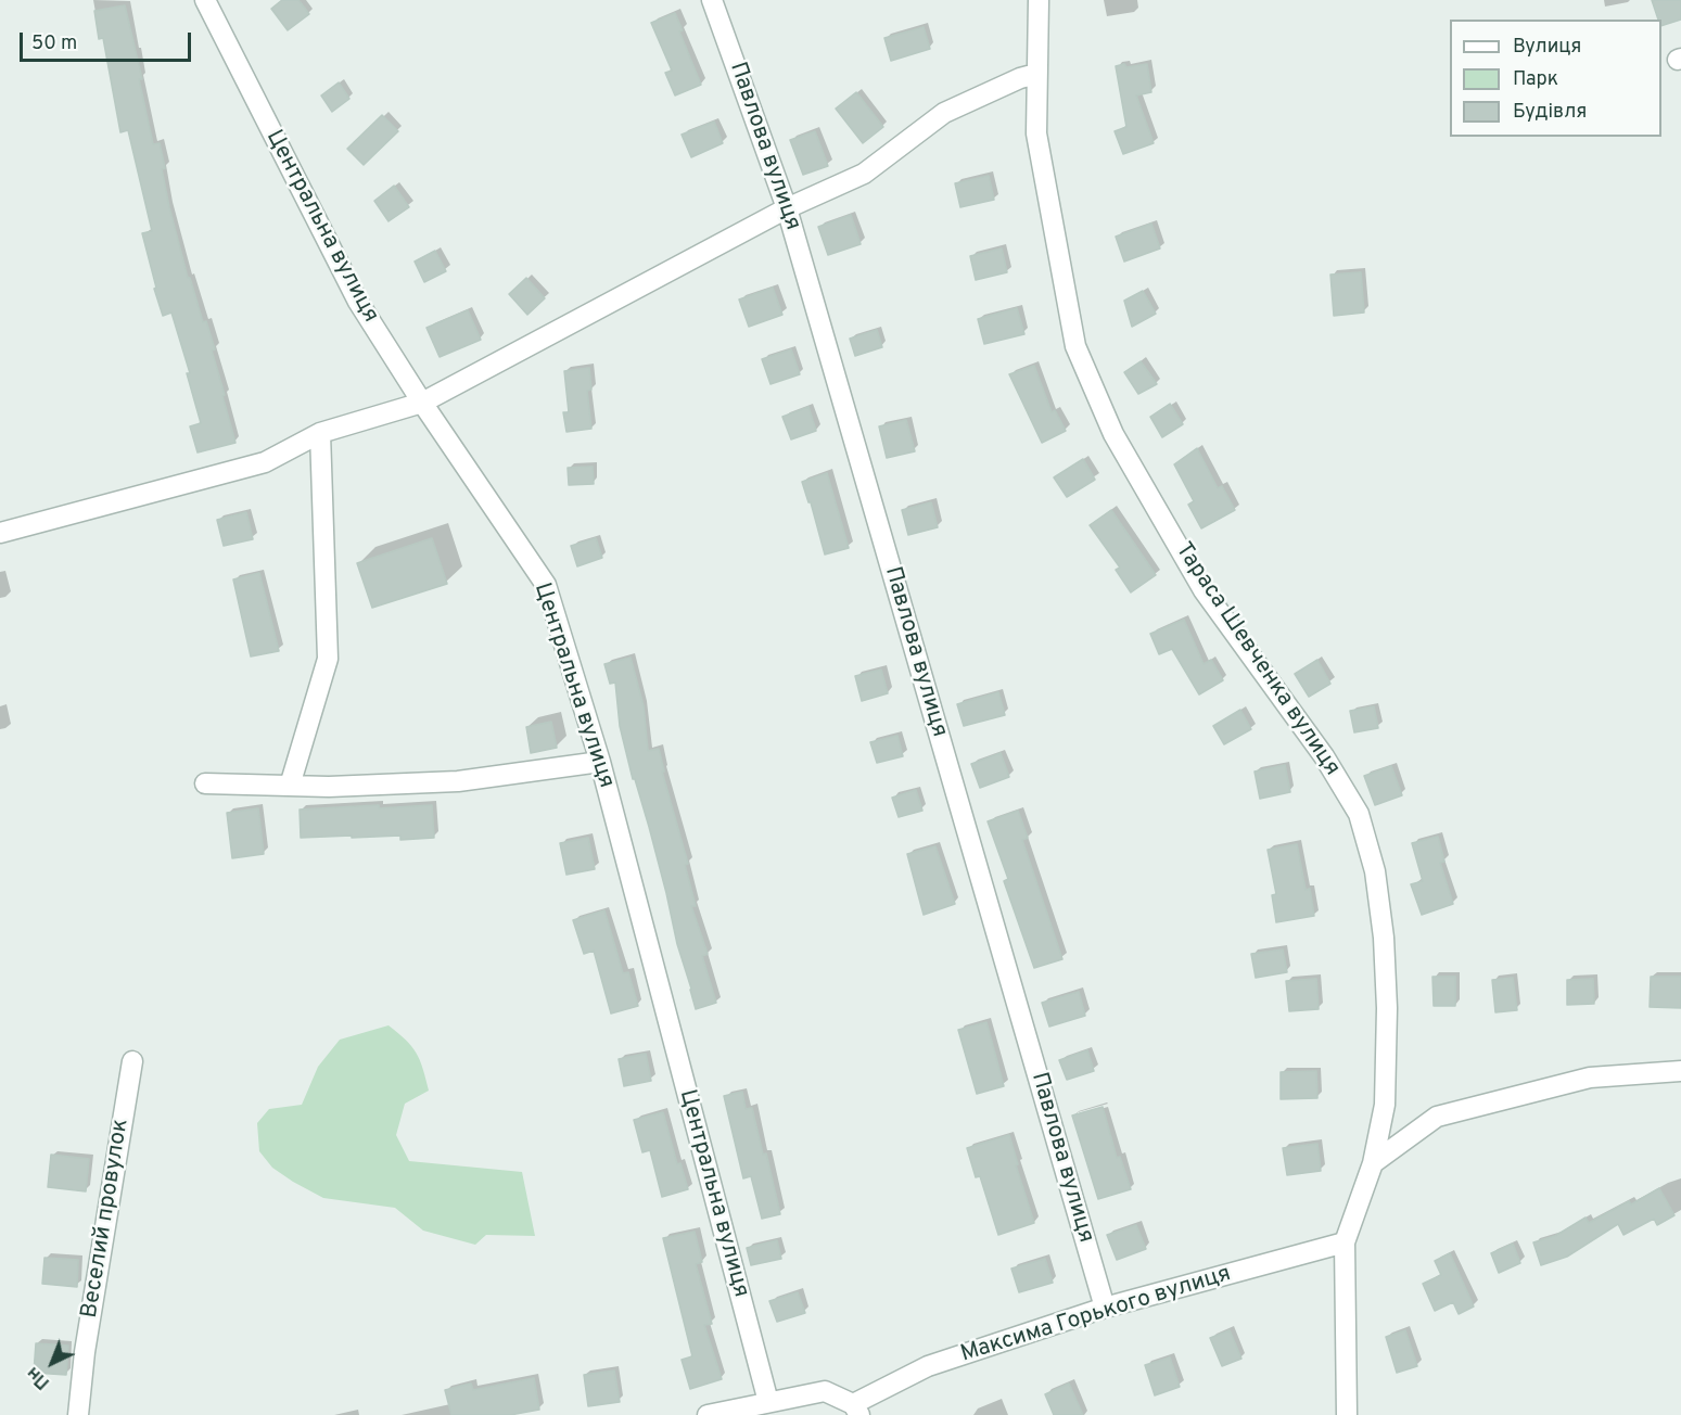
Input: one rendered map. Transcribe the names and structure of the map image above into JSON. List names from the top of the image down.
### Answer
{
  "streets": {
    "street": [
      "Павлова вулиця",
      "Центральна вулиця",
      "Тараса Шевченка вулиця",
      "Веселий провулок",
      "Максима Горького вулиця"
    ]
  },
  "crossings": [
    ["Павлова вулиця", "Максима Горького вулиця"],
    ["Центральна вулиця", "Максима Горького вулиця"],
    ["Тараса Шевченка вулиця", "Максима Горького вулиця"]
  ],
  "legend": ["Вулиця", "Парк", "Будівля"],
  "scale_bar": "50 m",
  "north": "bottom left"
}
